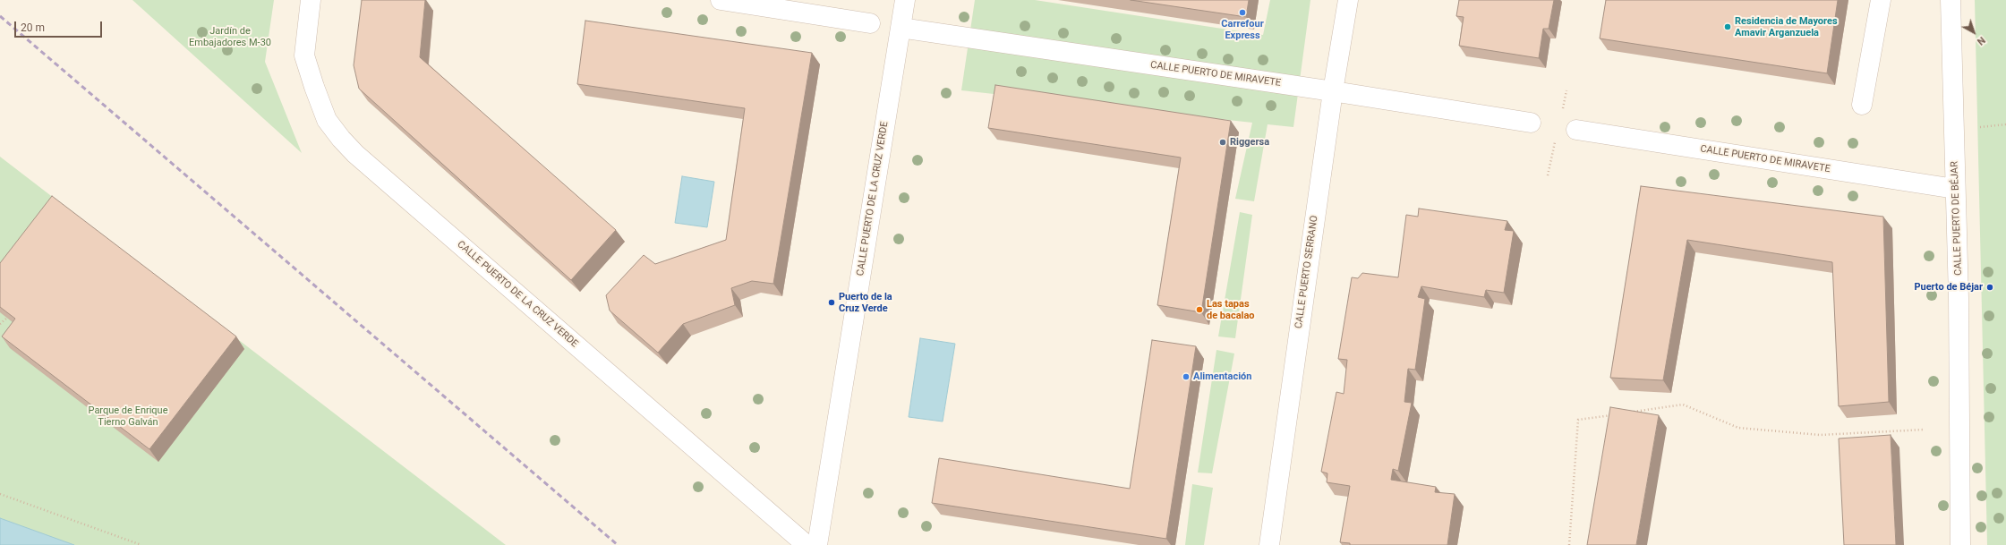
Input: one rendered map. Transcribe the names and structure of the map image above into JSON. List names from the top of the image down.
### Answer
{
  "streets": {
    "street": [
      "CALLE PUERTO DE MIRAVETE",
      "CALLE PUERTO DE LA CRUZ VERDE",
      "CALLE PUERTO DE BÉJAR",
      "CALLE PUERTO SERRANO"
    ]
  },
  "crossings": [
    ["CALLE PUERTO DE MIRAVETE", "CALLE PUERTO DE LA CRUZ VERDE"],
    ["CALLE PUERTO DE MIRAVETE", "CALLE PUERTO DE BÉJAR"],
    ["CALLE PUERTO DE MIRAVETE", "CALLE PUERTO SERRANO"]
  ],
  "parks": ["Jardín de Embajadores M-30", "Parque de Enrique Tierno Galván"],
  "places": [
    "Carrefour Express",
    "Residencia de Mayores Amavir Arganzuela",
    "Riggersa",
    "Puerto de Béjar",
    "Puerto de la Cruz Verde",
    "Las tapas de bacalao",
    "Alimentación"
  ],
  "scale_bar": "20 m",
  "north": "bottom right"
}
